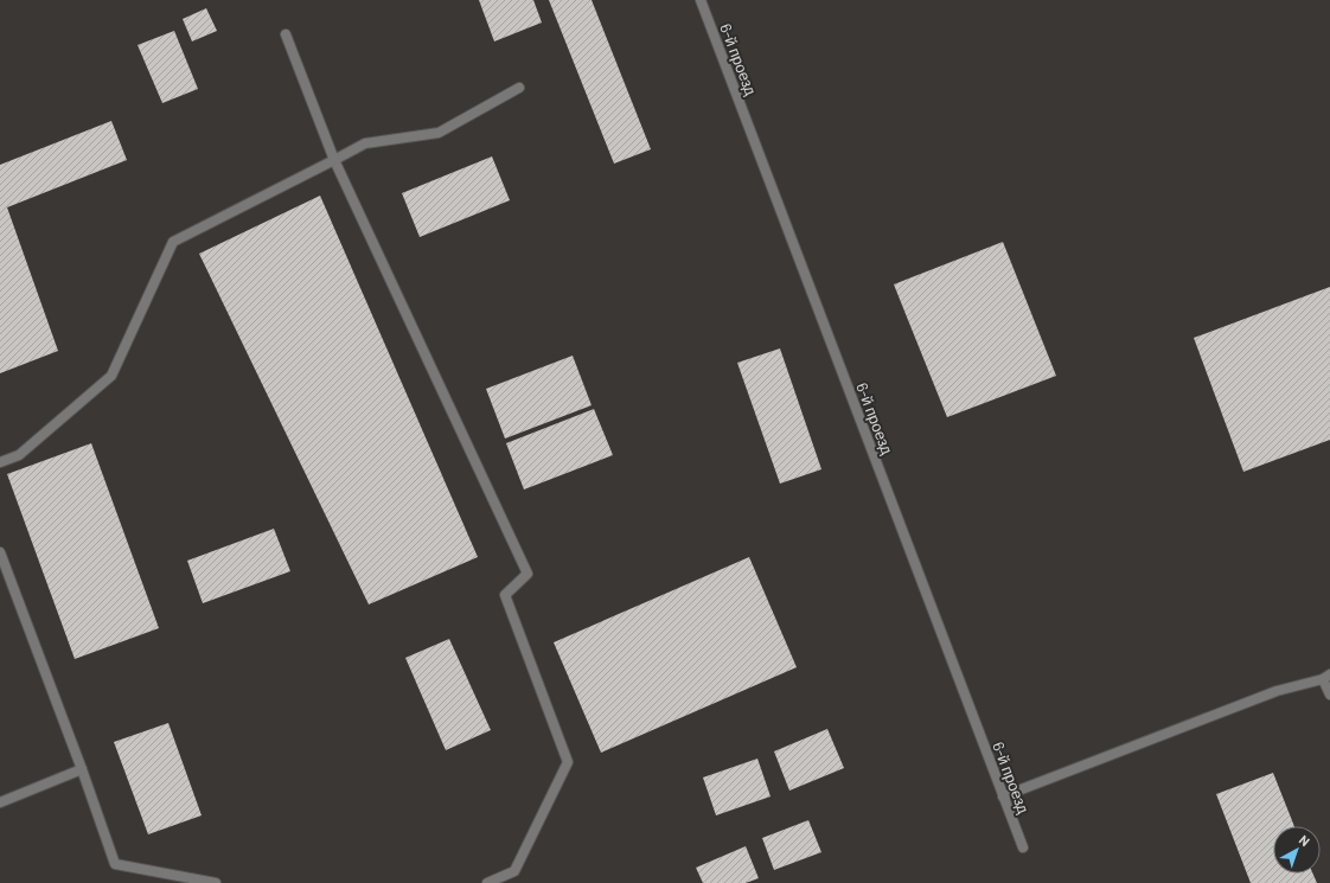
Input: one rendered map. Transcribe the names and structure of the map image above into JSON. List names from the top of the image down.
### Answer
{
  "streets": {
    "street": ["6-й проезд"]
  },
  "north": "top right"
}
